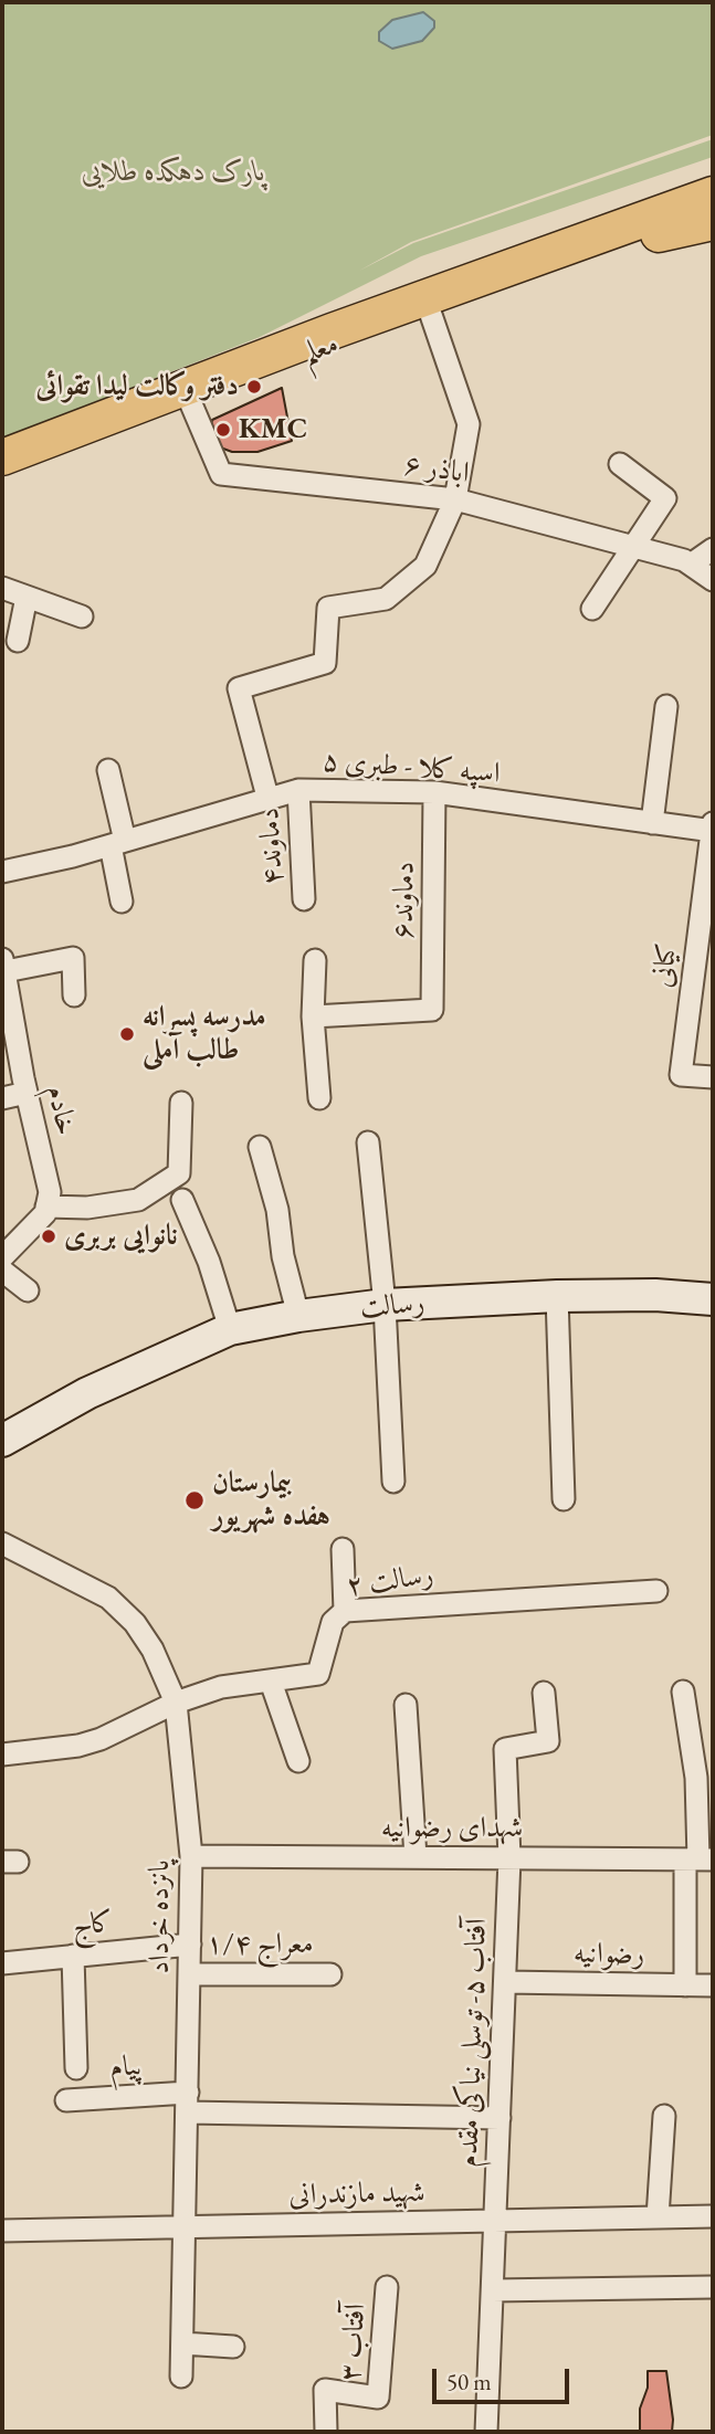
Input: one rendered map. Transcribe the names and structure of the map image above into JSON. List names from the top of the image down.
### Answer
{
  "streets": {
    "main road": ["معلم", "رسالت"],
    "street": [
      "اباذر ۶",
      "اسپه کلا - طبری ۵",
      "دماوند۴",
      "دماوند۶",
      "کیانی",
      "خادم",
      "رسالت ۲",
      "شهدای رضوانیه",
      "پانزده خرداد",
      "کاج",
      "معراج ۱/۴",
      "رضوانیه",
      "آفتاب ۵- توسلی نیاکی مقدم",
      "پیام",
      "شهید مازندرانی",
      "آفتاب ۳"
    ]
  },
  "crossings": [
    ["معلم", "اباذر ۶"],
    ["اسپه کلا - طبری ۵", "دماوند۴"],
    ["اسپه کلا - طبری ۵", "دماوند۶"],
    ["اسپه کلا - طبری ۵", "کیانی"],
    ["رسالت ۲", "پانزده خرداد"],
    ["شهدای رضوانیه", "پانزده خرداد"],
    ["شهدای رضوانیه", "آفتاب ۵- توسلی نیاکی مقدم"],
    ["پانزده خرداد", "کاج"],
    ["پانزده خرداد", "معراج ۱/۴"],
    ["پانزده خرداد", "پیام"],
    ["پانزده خرداد", "شهید مازندرانی"],
    ["رضوانیه", "آفتاب ۵- توسلی نیاکی مقدم"],
    ["آفتاب ۵- توسلی نیاکی مقدم", "پیام"],
    ["آفتاب ۵- توسلی نیاکی مقدم", "شهید مازندرانی"]
  ],
  "parks": ["پارک دهکده طلایی"],
  "places": [
    "دفتر وکالت لیدا تقوائی",
    "KMC",
    "مدرسه پسرانه طالب آملی",
    "نانوایی بربری",
    "بیمارستان هفده شهریور"
  ],
  "scale_bar": "50 m"
}
